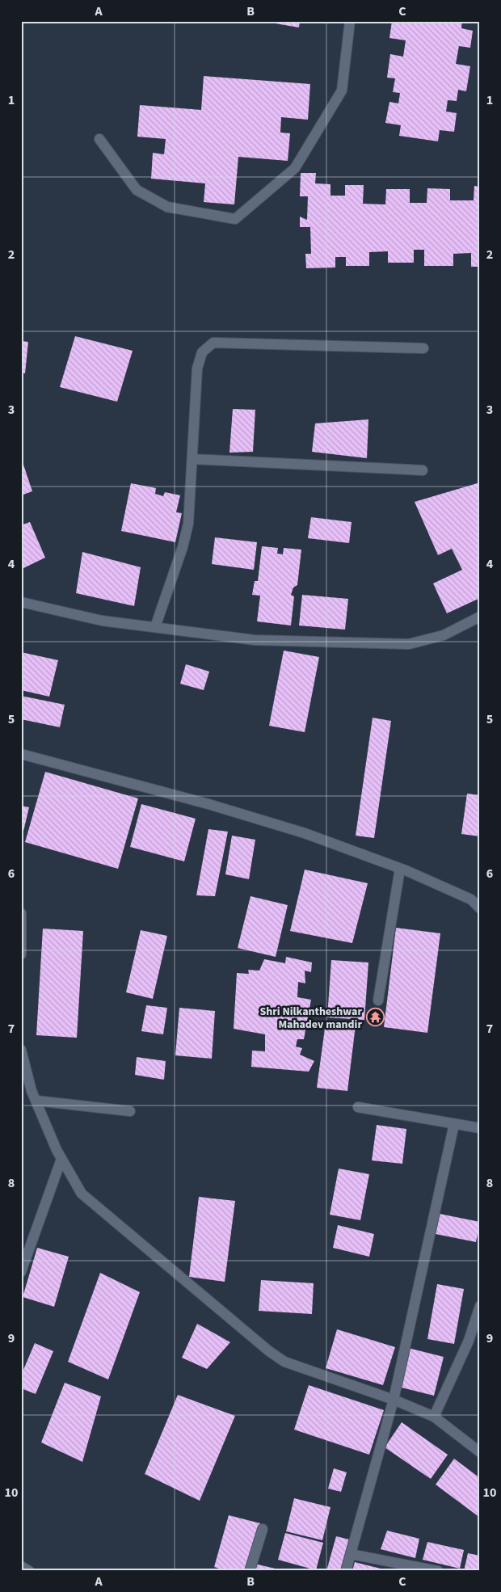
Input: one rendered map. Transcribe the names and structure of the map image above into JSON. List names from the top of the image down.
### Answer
{
  "places": {
    "temple": ["Shri Nilkantheshwar Mahadev mandir"]
  },
  "grid": {
    "columns": ["A", "B", "C"],
    "rows": [
      "1",
      "2",
      "3",
      "4",
      "5",
      "6",
      "7",
      "8",
      "9",
      "10"
    ]
  }
}
